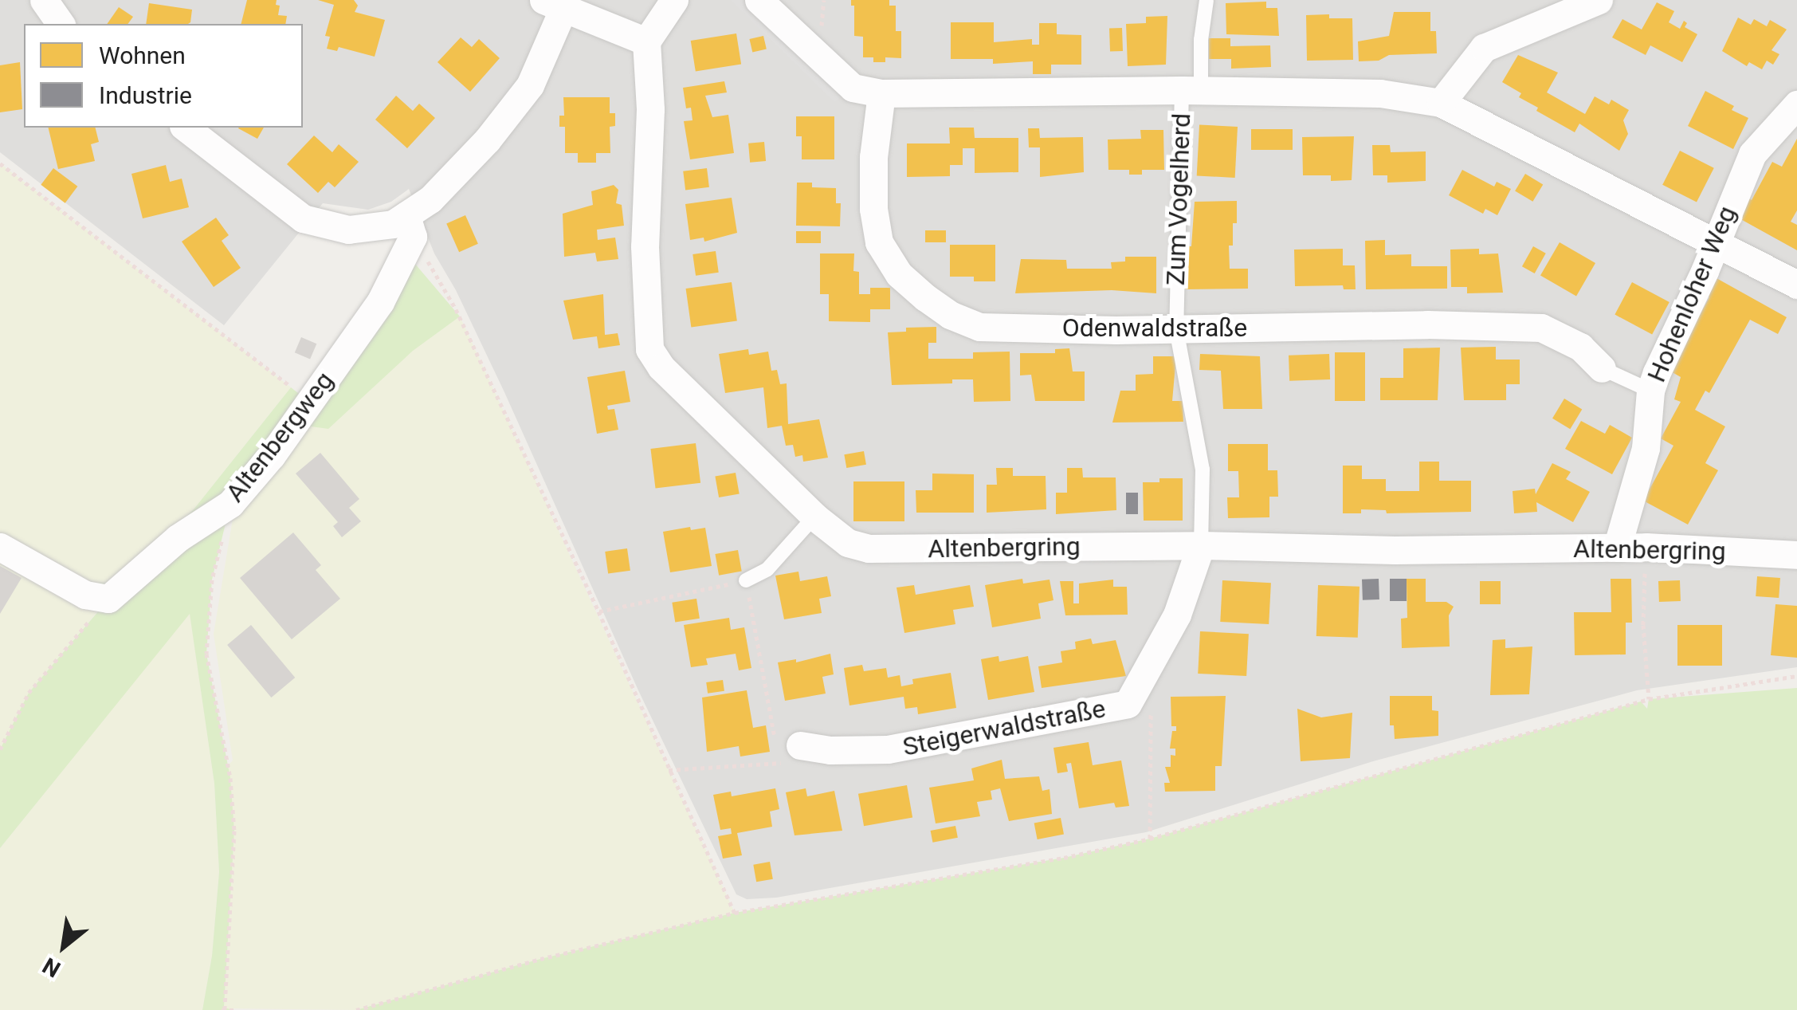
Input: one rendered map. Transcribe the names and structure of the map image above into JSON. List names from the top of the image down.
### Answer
{
  "streets": {
    "street": [
      "Hohenloher Weg",
      "Odenwaldstraße",
      "Altenbergweg",
      "Altenbergring",
      "Steigerwaldstraße"
    ],
    "lane": ["Zum Vogelherd"]
  },
  "crossings": [
    ["Zum Vogelherd", "Odenwaldstraße"],
    ["Zum Vogelherd", "Altenbergring"],
    ["Zum Vogelherd", "Steigerwaldstraße"],
    ["Hohenloher Weg", "Altenbergring"],
    ["Altenbergring", "Steigerwaldstraße"]
  ],
  "legend": ["Wohnen", "Industrie"],
  "north": "bottom left"
}
